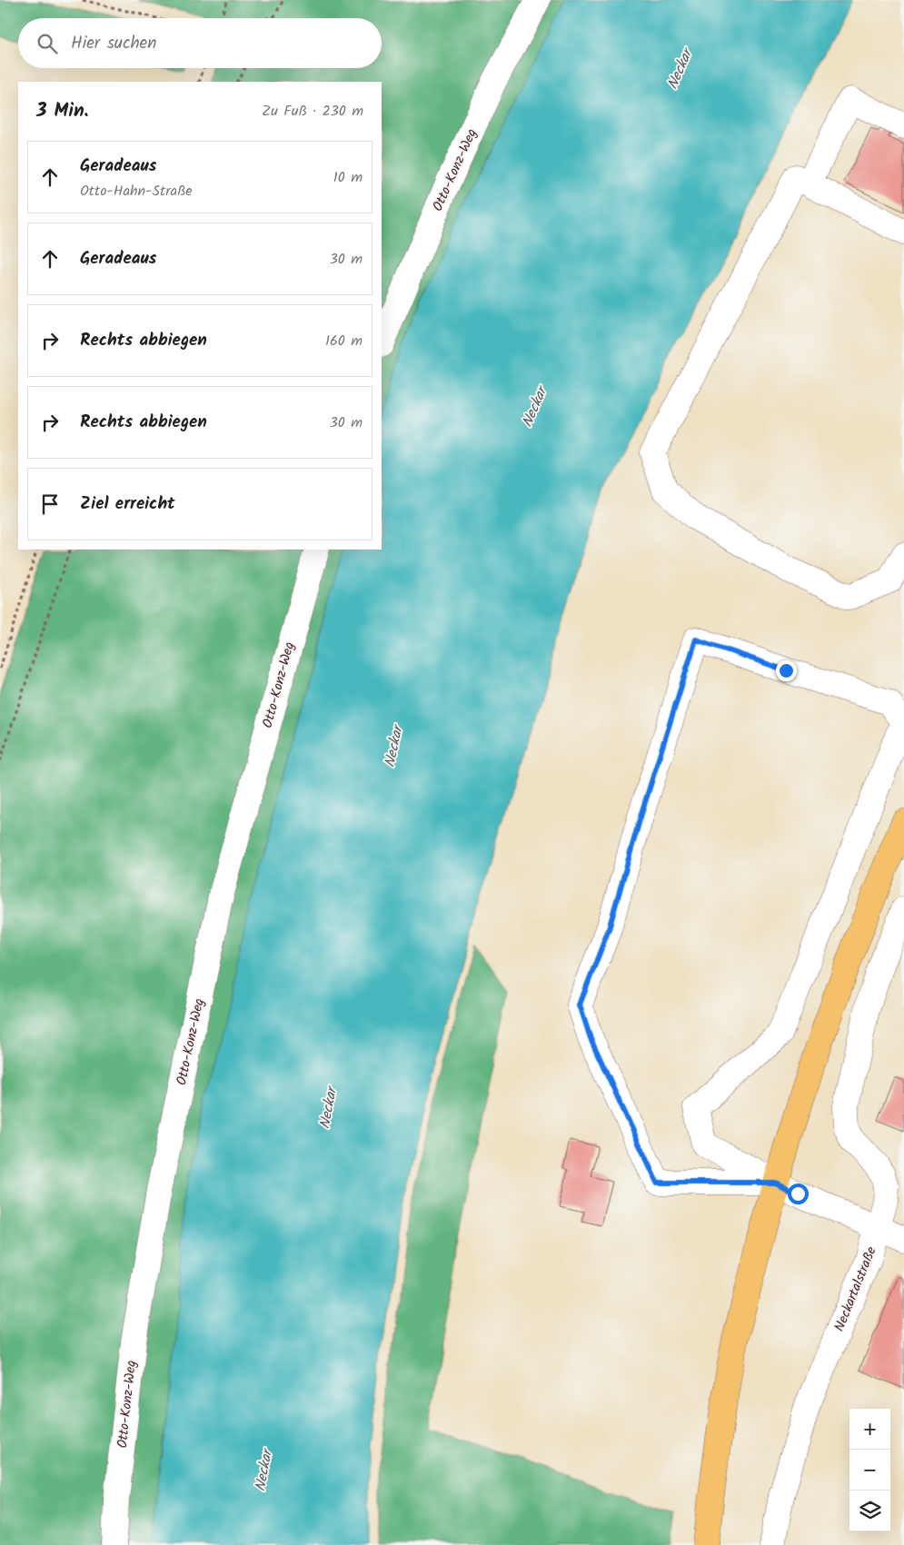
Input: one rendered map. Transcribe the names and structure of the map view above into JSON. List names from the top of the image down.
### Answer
{
  "streets": {
    "street": ["Otto-Konz-Weg", "Neckartalstraße"]
  },
  "water": ["Neckar"],
  "page": {
    "search": "Hier suchen",
    "heading": ["3 Min.", "Zu Fuß · 230 m"],
    "list": [
      ["Geradeaus", "Otto-Hahn-Straße", "10 m"],
      ["Geradeaus", "30 m"],
      ["Rechts abbiegen", "160 m"],
      ["Rechts abbiegen", "30 m"],
      "Ziel erreicht"
    ],
    "map_buttons": ["+", "−"]
  }
}
